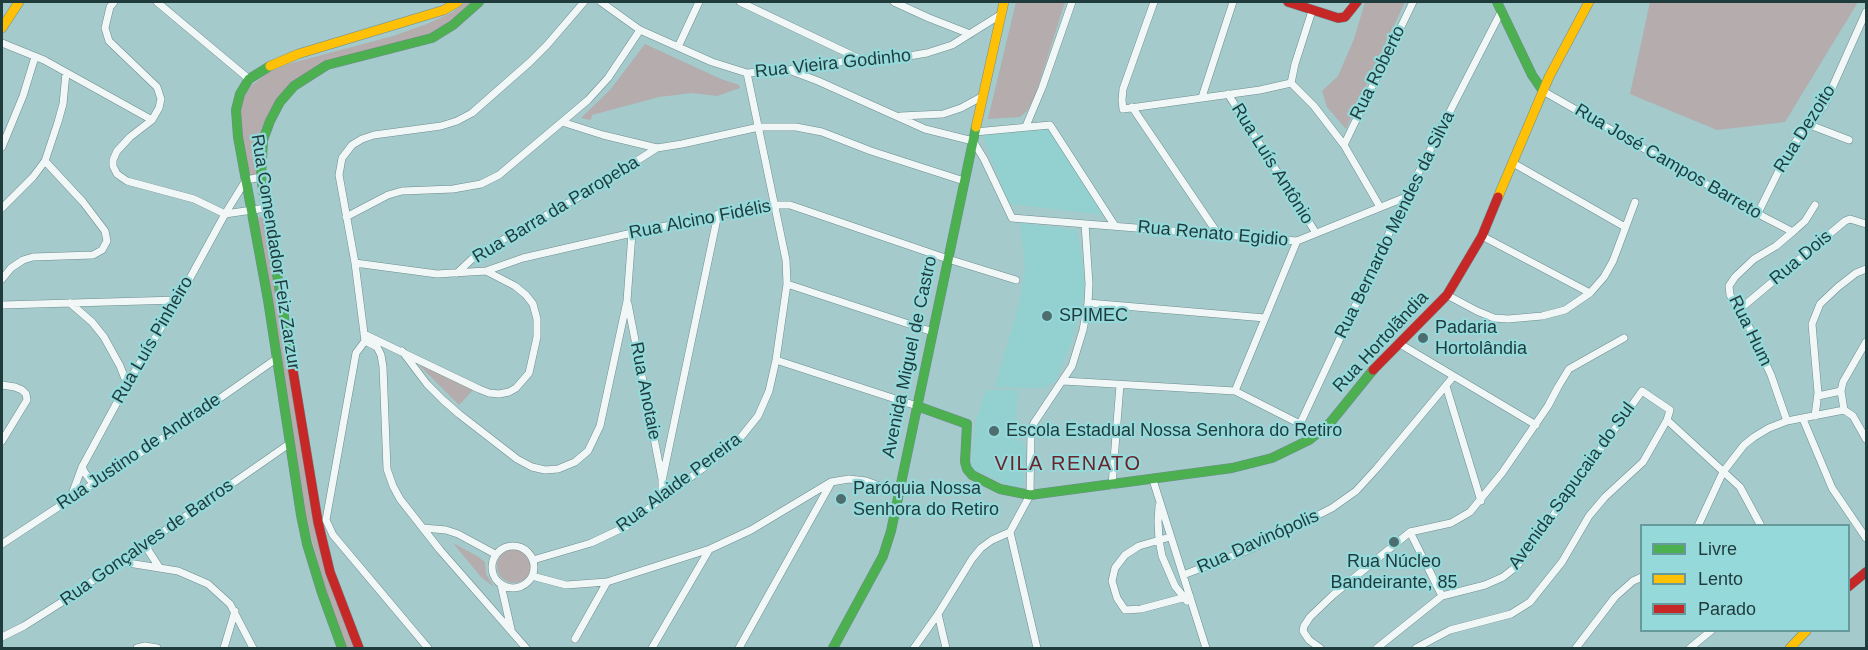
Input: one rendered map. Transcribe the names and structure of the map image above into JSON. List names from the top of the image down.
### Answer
{
  "streets": {
    "street": [
      "Rua Vieira Godinho",
      "Rua Roberto",
      "Rua Dezoito",
      "Rua José Campos Barreto",
      "Rua Luís Antônio",
      "Rua Barra da Paropeba",
      "Rua Alcino Fidélis",
      "Rua Bernardo Mendes da Silva",
      "Rua Renato Egidio",
      "Rua Comendador Feiz Zarzur",
      "Rua Dois",
      "Rua Hum",
      "Rua Luís Pinheiro",
      "Rua Hortolãndia",
      "Avenida Miguel de Castro",
      "Rua Anotaie",
      "Rua Justino de Andrade",
      "Rua Alaide Pereira",
      "Avenida Sapucaia do Sul",
      "Rua Davinópolis",
      "Rua Gonçalves de Barros"
    ]
  },
  "crossings": [
    ["Rua Vieira Godinho", "Avenida Miguel de Castro"],
    ["Rua Vieira Godinho", "Rua Alaide Pereira"],
    ["Rua Dezoito", "Rua José Campos Barreto"],
    ["Rua José Campos Barreto", "Rua Hum"],
    ["Rua José Campos Barreto", "Rua Hortolãndia"],
    ["Rua Luís Antônio", "Rua Renato Egidio"],
    ["Rua Barra da Paropeba", "Rua Alcino Fidélis"],
    ["Rua Alcino Fidélis", "Avenida Miguel de Castro"],
    ["Rua Alcino Fidélis", "Rua Alaide Pereira"],
    ["Rua Bernardo Mendes da Silva", "Rua Renato Egidio"],
    ["Rua Renato Egidio", "Avenida Miguel de Castro"],
    ["Rua Comendador Feiz Zarzur", "Rua Luís Pinheiro"],
    ["Rua Comendador Feiz Zarzur", "Rua Justino de Andrade"],
    ["Rua Comendador Feiz Zarzur", "Rua Gonçalves de Barros"],
    ["Rua Dois", "Rua Hum"],
    ["Rua Luís Pinheiro", "Rua Justino de Andrade"],
    ["Rua Hortolãndia", "Avenida Miguel de Castro"]
  ],
  "districts": ["VILA RENATO"],
  "places": [
    "SPIMEC",
    "Padaria Hortolândia",
    "Escola Estadual Nossa Senhora do Retiro",
    "Paróquia Nossa Senhora do Retiro",
    "Rua Núcleo Bandeirante, 85"
  ],
  "legend": ["Livre", "Lento", "Parado"]
}
